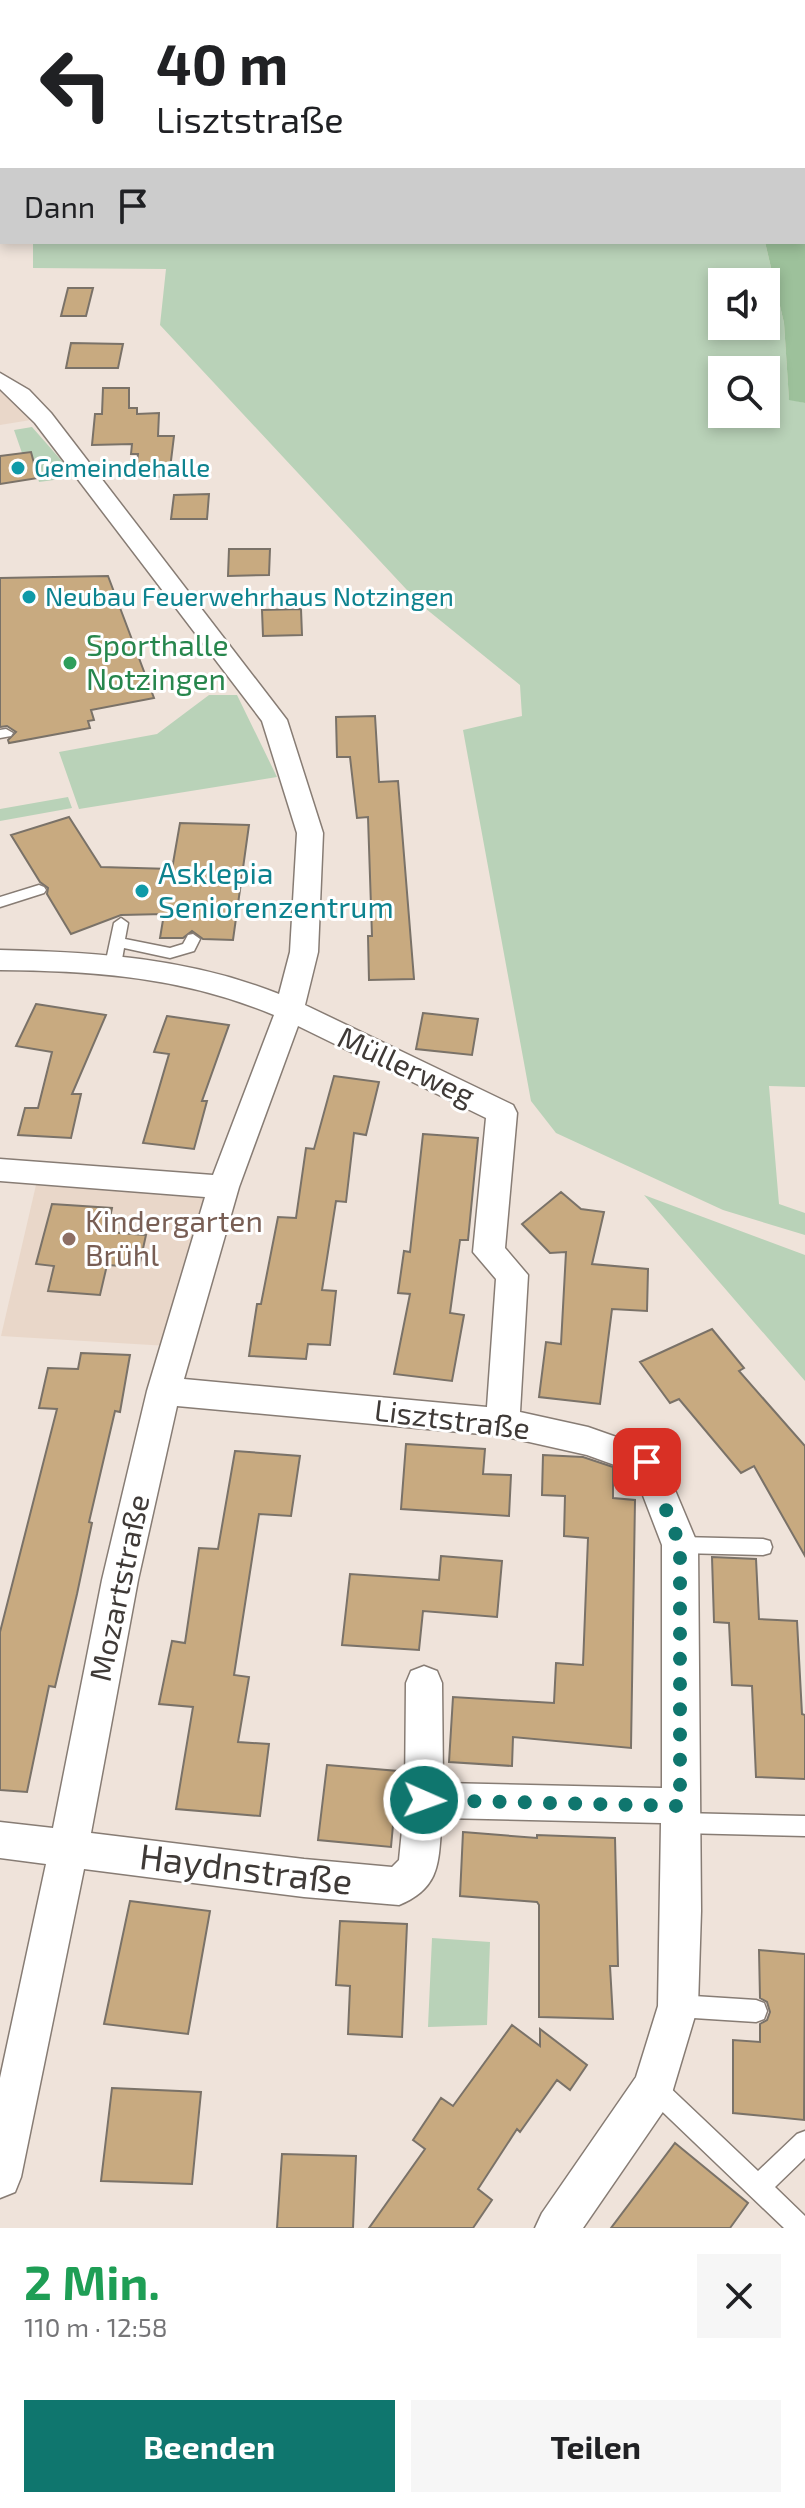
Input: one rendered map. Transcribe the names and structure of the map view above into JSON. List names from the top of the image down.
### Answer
{
  "streets": {
    "street": [
      "Müllerweg",
      "Lisztstraße",
      "Mozartstraße",
      "Haydnstraße"
    ]
  },
  "crossings": [
    ["Müllerweg", "Lisztstraße"],
    ["Müllerweg", "Mozartstraße"],
    ["Lisztstraße", "Mozartstraße"],
    ["Mozartstraße", "Haydnstraße"]
  ],
  "places": [
    "Gemeindehalle",
    "Neubau Feuerwehrhaus Notzingen",
    "Sporthalle Notzingen",
    "Asklepia Seniorenzentrum",
    "Kindergarten Brühl"
  ],
  "page": {
    "turn": ["40 m", "Lisztstraße"],
    "then": "Dann",
    "heading": ["2 Min.", "110 m · 12:58"],
    "buttons": ["Beenden", "Teilen"]
  }
}
